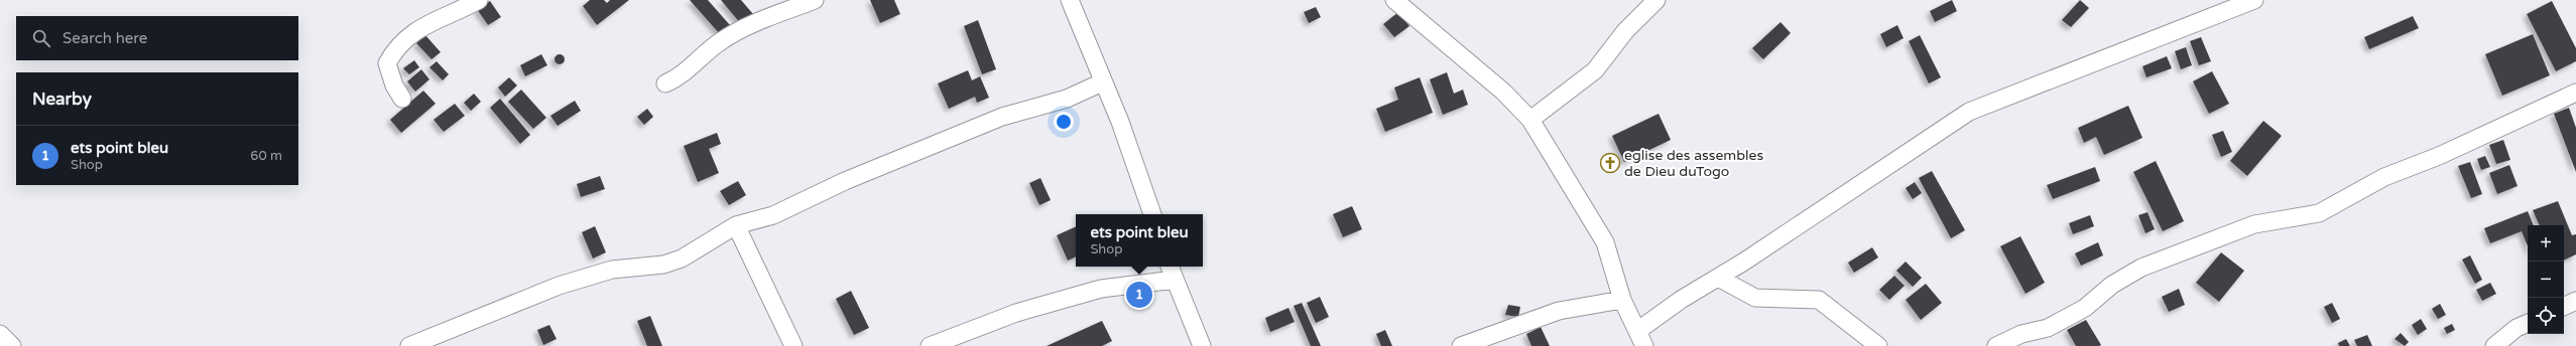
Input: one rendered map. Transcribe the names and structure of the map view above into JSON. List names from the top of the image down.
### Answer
{
  "places": {
    "church": ["eglise des assembles de Dieu duTogo"]
  },
  "page": {
    "search": "Search here",
    "heading": "Nearby",
    "list": [
      {
        "mark": "1",
        "name": "ets point bleu",
        "note": "Shop",
        "value": "60 m"
      }
    ],
    "popup": ["ets point bleu", "Shop"],
    "map_buttons": ["+", "−"],
    "pins": "1"
  }
}
